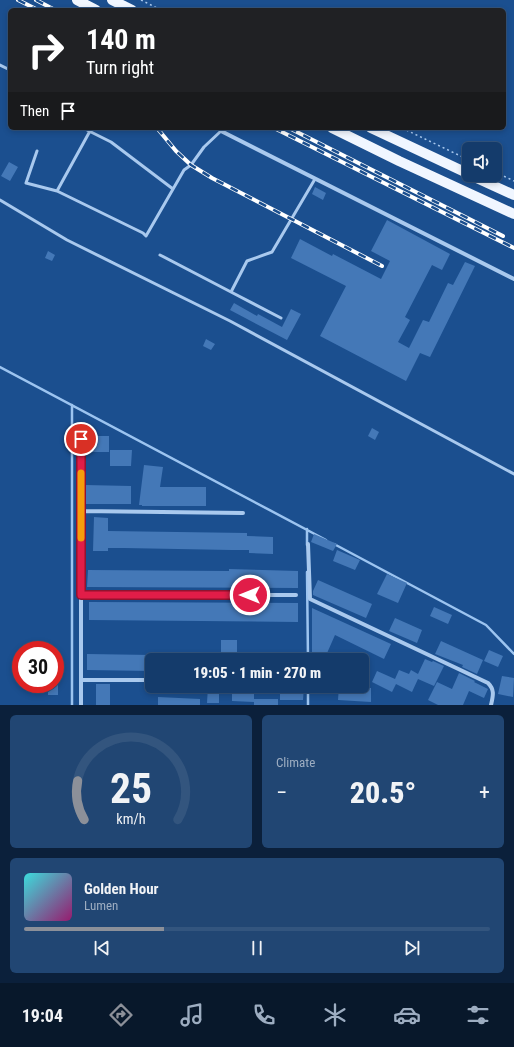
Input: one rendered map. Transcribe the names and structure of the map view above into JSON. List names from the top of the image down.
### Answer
{
  "page": {
    "turn": ["140 m", "Turn right"],
    "then": "Then",
    "limit": "30",
    "trip": "19:05 · 1 min · 270 m",
    "tile": "Climate",
    "heat": ["−", "20.5°", "+"],
    "song": ["Golden Hour", "Lumen"],
    "tabs": "19:04",
    "gauge": ["25", "km/h"]
  }
}
